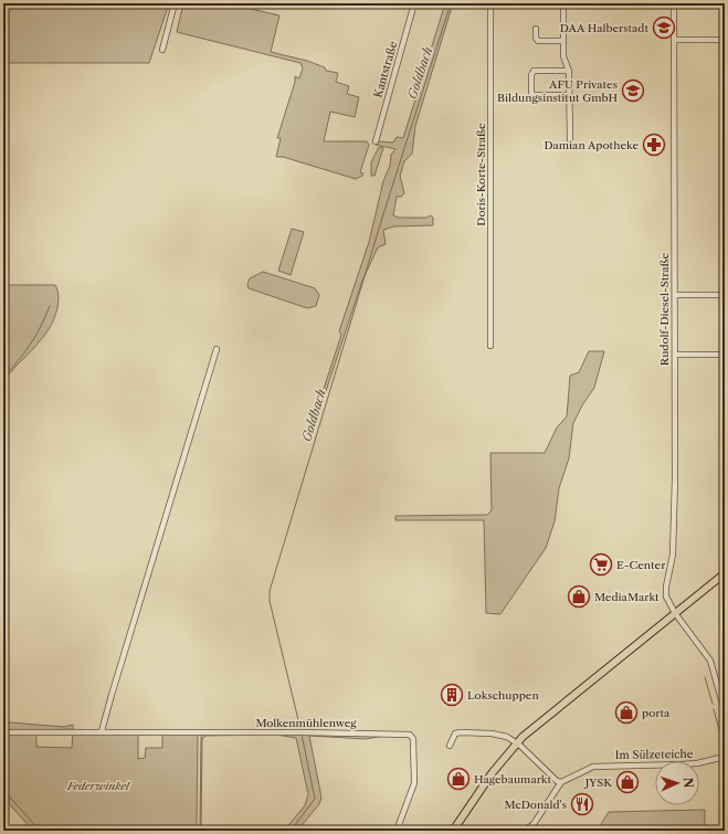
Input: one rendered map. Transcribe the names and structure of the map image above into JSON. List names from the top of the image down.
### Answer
{
  "streets": {
    "street": [
      "Kantstraße",
      "Doris-Korte-Straße",
      "Rudolf-Diesel-Straße",
      "Molkenmühlenweg",
      "Im Sülzeteiche"
    ]
  },
  "water": ["Goldbach"],
  "parks": ["Federwinkel"],
  "places": {
    "school or university": ["DAA Halberstadt", "AFU Privates Bildungsinstitut GmbH"],
    "pharmacy": ["Damian Apotheke"],
    "supermarket": ["E-Center"],
    "shop": [
      "MediaMarkt",
      "porta",
      "Hagebaumarkt",
      "JYSK"
    ],
    "building": ["Lokschuppen"],
    "restaurant": ["McDonald's"]
  },
  "north": "right"
}
